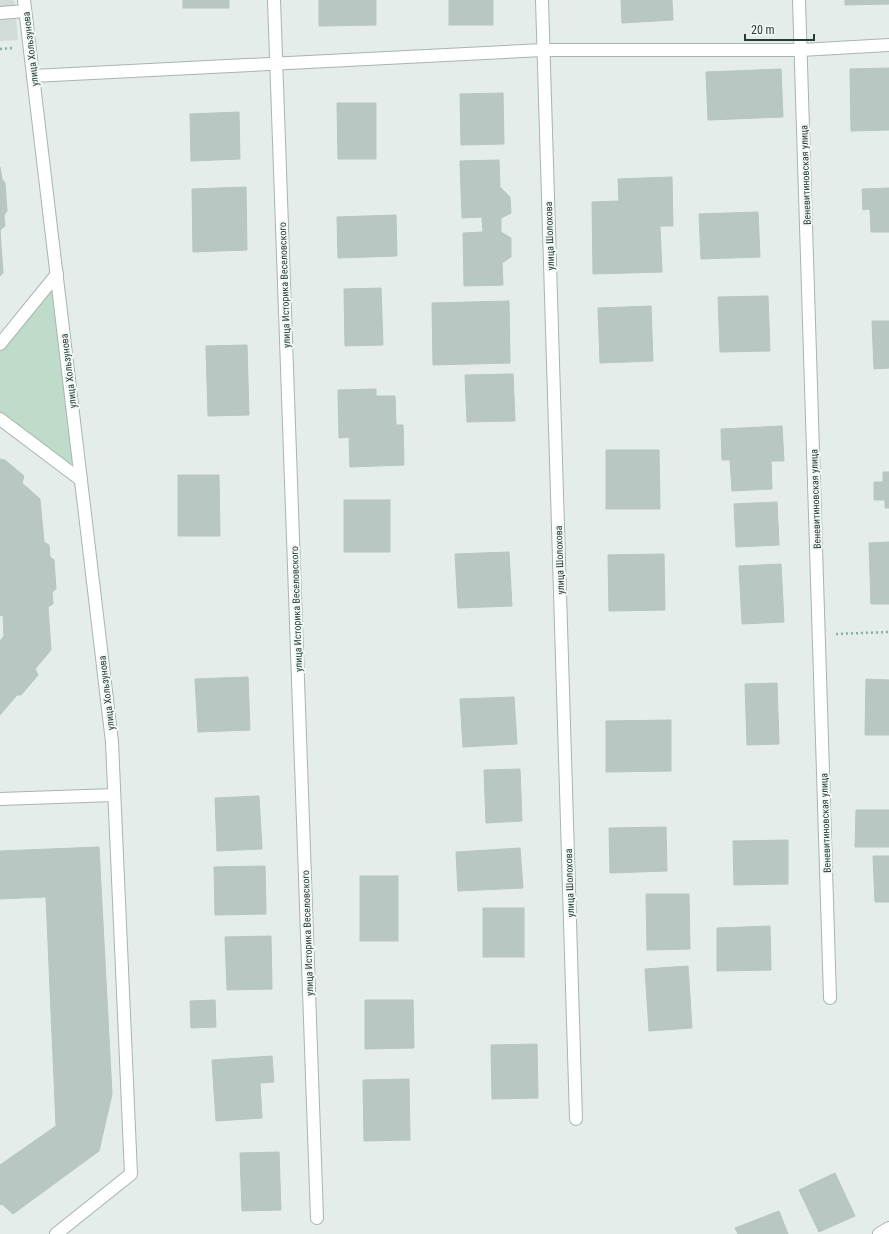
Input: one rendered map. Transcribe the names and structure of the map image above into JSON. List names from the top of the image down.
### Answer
{
  "streets": {
    "street": [
      "улица Хользунова",
      "Веневитиновская улица",
      "улица Шолохова",
      "улица Историка Веселовского"
    ]
  },
  "scale_bar": "20 m"
}
